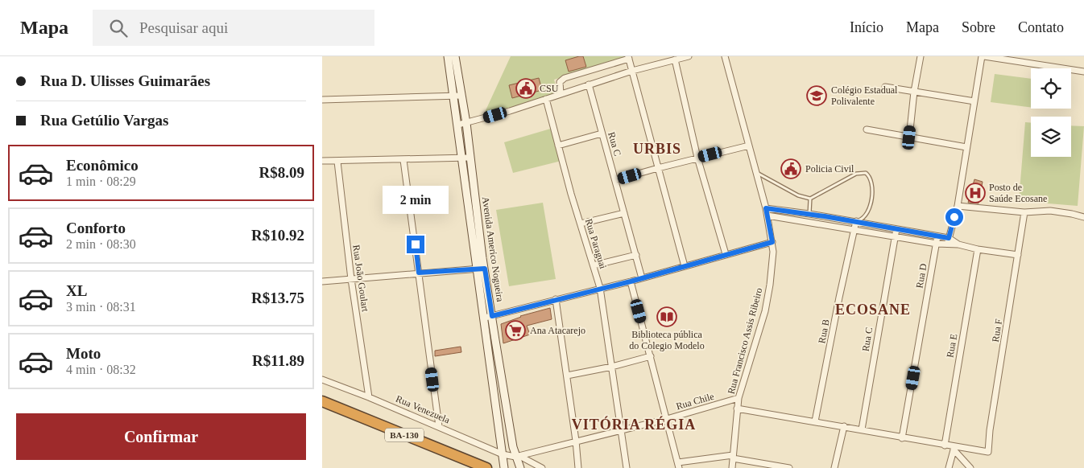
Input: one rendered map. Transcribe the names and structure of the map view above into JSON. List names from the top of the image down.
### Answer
{
  "streets": {
    "highway": ["BA-130"],
    "street": [
      "Rua C",
      "Rua Paraguai",
      "Avenida Americo Nogueira",
      "Rua D",
      "Rua João Goulart",
      "Rua F",
      "Rua B",
      "Rua Francisco Assis Ribeiro",
      "Rua E",
      "Rua Chile",
      "Rua Venezuela"
    ]
  },
  "crossings": [
    ["Rua Paraguai", "Rua Chile"],
    ["Avenida Americo Nogueira", "Rua Chile"],
    ["Avenida Americo Nogueira", "Rua Venezuela"],
    ["Rua João Goulart", "Rua Venezuela"],
    ["Rua Francisco Assis Ribeiro", "Rua Chile"],
    ["Rua Chile", "Rua Venezuela"]
  ],
  "districts": ["URBIS", "ECOSANE", "VITÓRIA RÉGIA"],
  "places": {
    "public building": ["CSU", "Policia Civil"],
    "school or university": ["Colégio Estadual Polivalente"],
    "hospital": ["Posto de Saúde Ecosane"],
    "library": ["Biblioteca pública do Colegio Modelo"],
    "supermarket": ["Ana Atacarejo"]
  },
  "page": {
    "header": "Mapa",
    "search": "Pesquisar aqui",
    "nav": [
      "Início",
      "Mapa",
      "Sobre",
      "Contato"
    ],
    "banner": ["Rua D. Ulisses Guimarães", "Rua Getúlio Vargas"],
    "list": [
      {
        "name": "Econômico",
        "note": "1 min · 08:29",
        "value": "R$8.09"
      },
      {
        "name": "Conforto",
        "note": "2 min · 08:30",
        "value": "R$10.92"
      },
      {
        "name": "XL",
        "note": "3 min · 08:31",
        "value": "R$13.75"
      },
      {
        "name": "Moto",
        "note": "4 min · 08:32",
        "value": "R$11.89"
      }
    ],
    "bubble": "2 min",
    "buttons": "Confirmar"
  }
}
